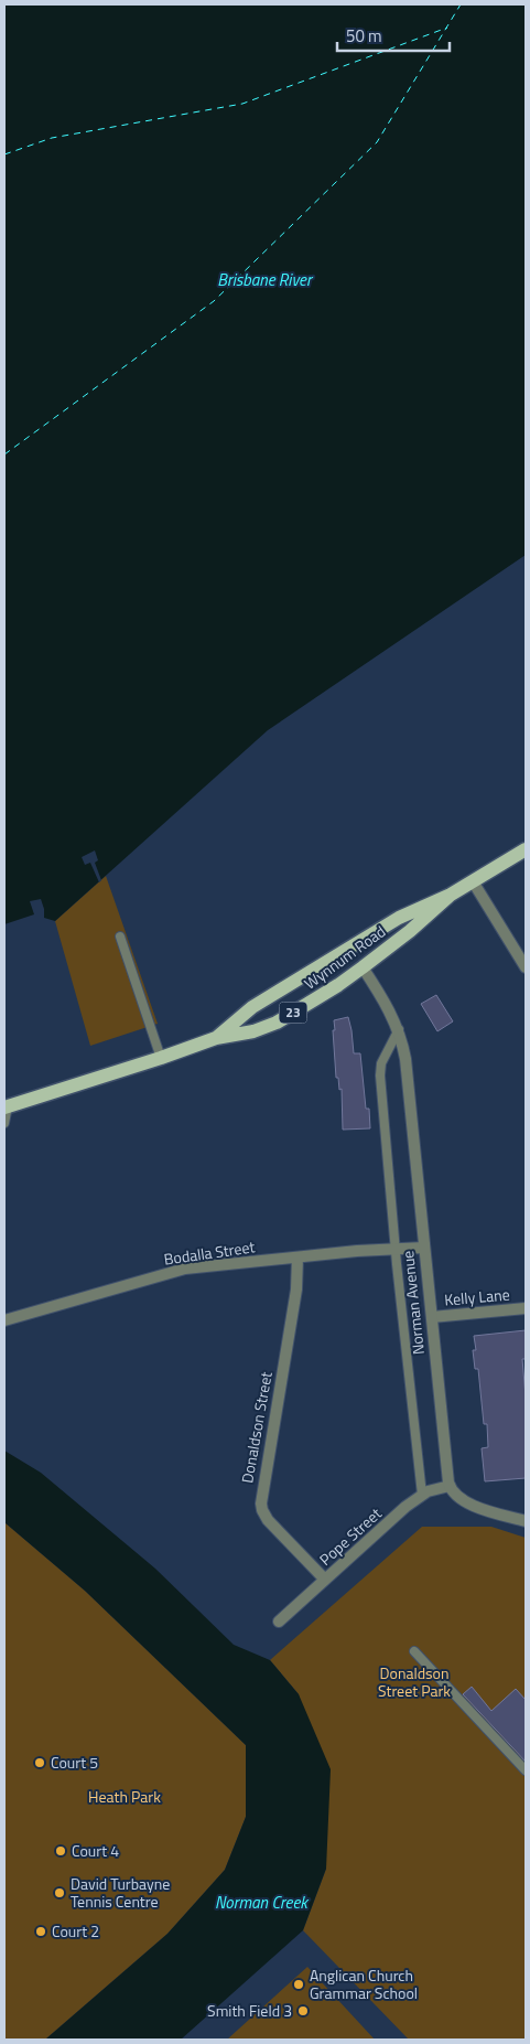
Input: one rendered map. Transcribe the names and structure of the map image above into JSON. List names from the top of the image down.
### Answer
{
  "streets": {
    "main road": ["Wynnum Road", "23", "Norman Avenue"],
    "street": [
      "Bodalla Street",
      "Kelly Lane",
      "Donaldson Street",
      "Pope Street"
    ]
  },
  "crossings": [
    ["Wynnum Road", "Norman Avenue"],
    ["Bodalla Street", "Norman Avenue"],
    ["Bodalla Street", "Donaldson Street"],
    ["Kelly Lane", "Norman Avenue"],
    ["Norman Avenue", "Pope Street"],
    ["Donaldson Street", "Pope Street"]
  ],
  "water": ["Brisbane River", "Norman Creek"],
  "parks": ["Donaldson Street Park", "Heath Park"],
  "places": [
    "Court 5",
    "Court 4",
    "David Turbayne Tennis Centre",
    "Court 2",
    "Anglican Church Grammar School",
    "Smith Field 3"
  ],
  "scale_bar": "50 m"
}
